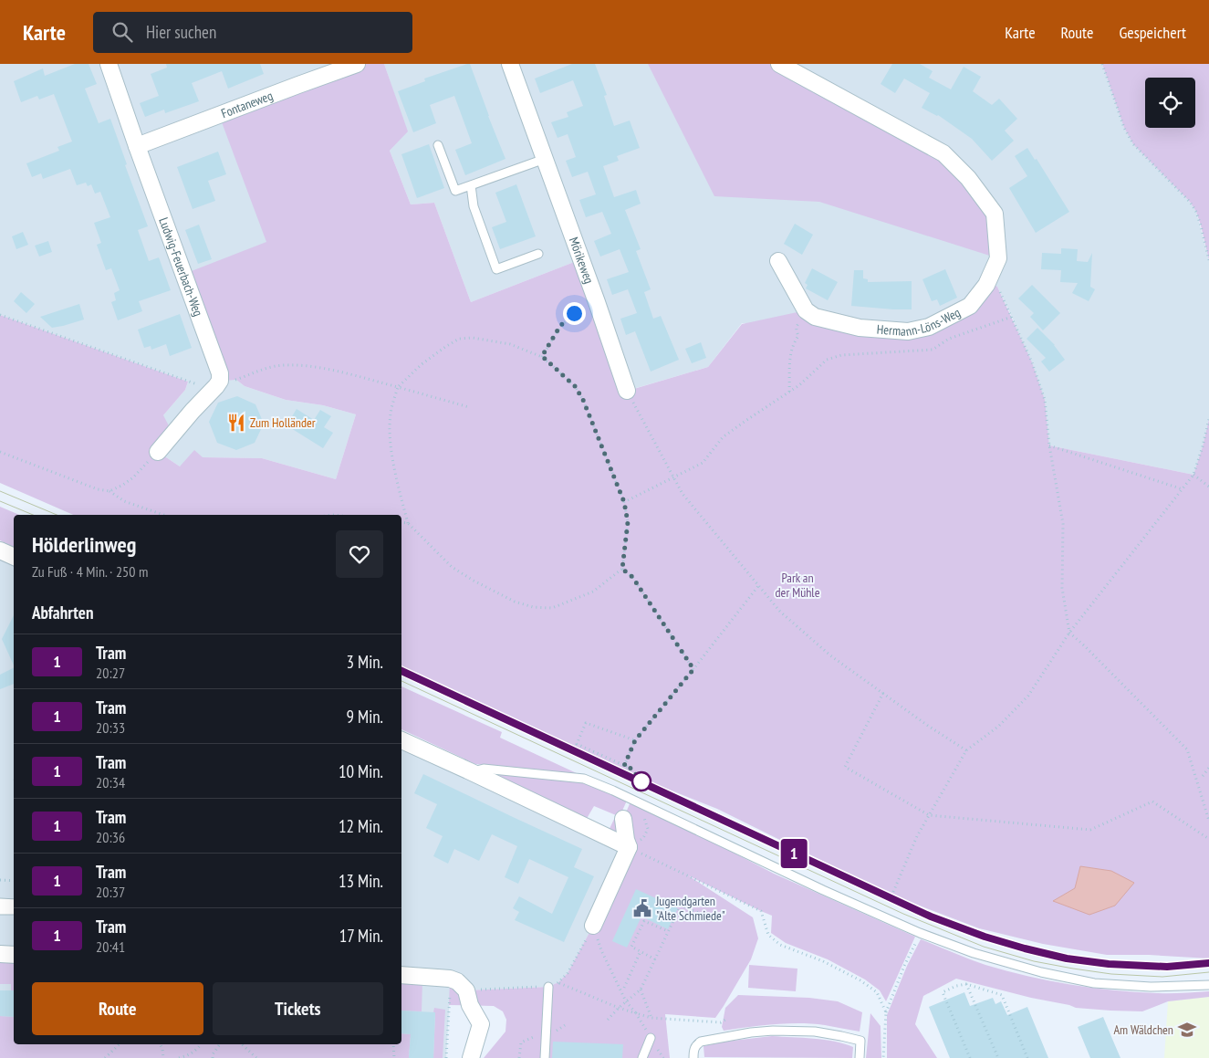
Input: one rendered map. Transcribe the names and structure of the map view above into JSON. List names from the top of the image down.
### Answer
{
  "streets": {
    "street": [
      "Fontaneweg",
      "Mörikeweg",
      "Ludwig-Feuerbach-Weg",
      "Hermann-Löns-Weg"
    ]
  },
  "crossings": [
    ["Fontaneweg", "Ludwig-Feuerbach-Weg"]
  ],
  "parks": ["Park an der Mühle"],
  "places": {
    "restaurant": ["Zum Holländer"],
    "public building": ["Jugendgarten \"Alte Schmiede\""],
    "school or university": ["Am Wäldchen"]
  },
  "lines": ["tram line 1"],
  "page": {
    "header": "Karte",
    "search": "Hier suchen",
    "nav": ["Karte", "Route", "Gespeichert"],
    "on_map": "1",
    "heading": [
      ["Hölderlinweg", "Zu Fuß · 4 Min. · 250 m"],
      "Abfahrten"
    ],
    "list": [
      {
        "mark": "1",
        "name": "Tram",
        "note": "20:27",
        "value": "3 Min."
      },
      {
        "mark": "1",
        "name": "Tram",
        "note": "20:33",
        "value": "9 Min."
      },
      {
        "mark": "1",
        "name": "Tram",
        "note": "20:34",
        "value": "10 Min."
      },
      {
        "mark": "1",
        "name": "Tram",
        "note": "20:36",
        "value": "12 Min."
      },
      {
        "mark": "1",
        "name": "Tram",
        "note": "20:37",
        "value": "13 Min."
      },
      {
        "mark": "1",
        "name": "Tram",
        "note": "20:41",
        "value": "17 Min."
      }
    ],
    "buttons": ["Route", "Tickets"]
  }
}
